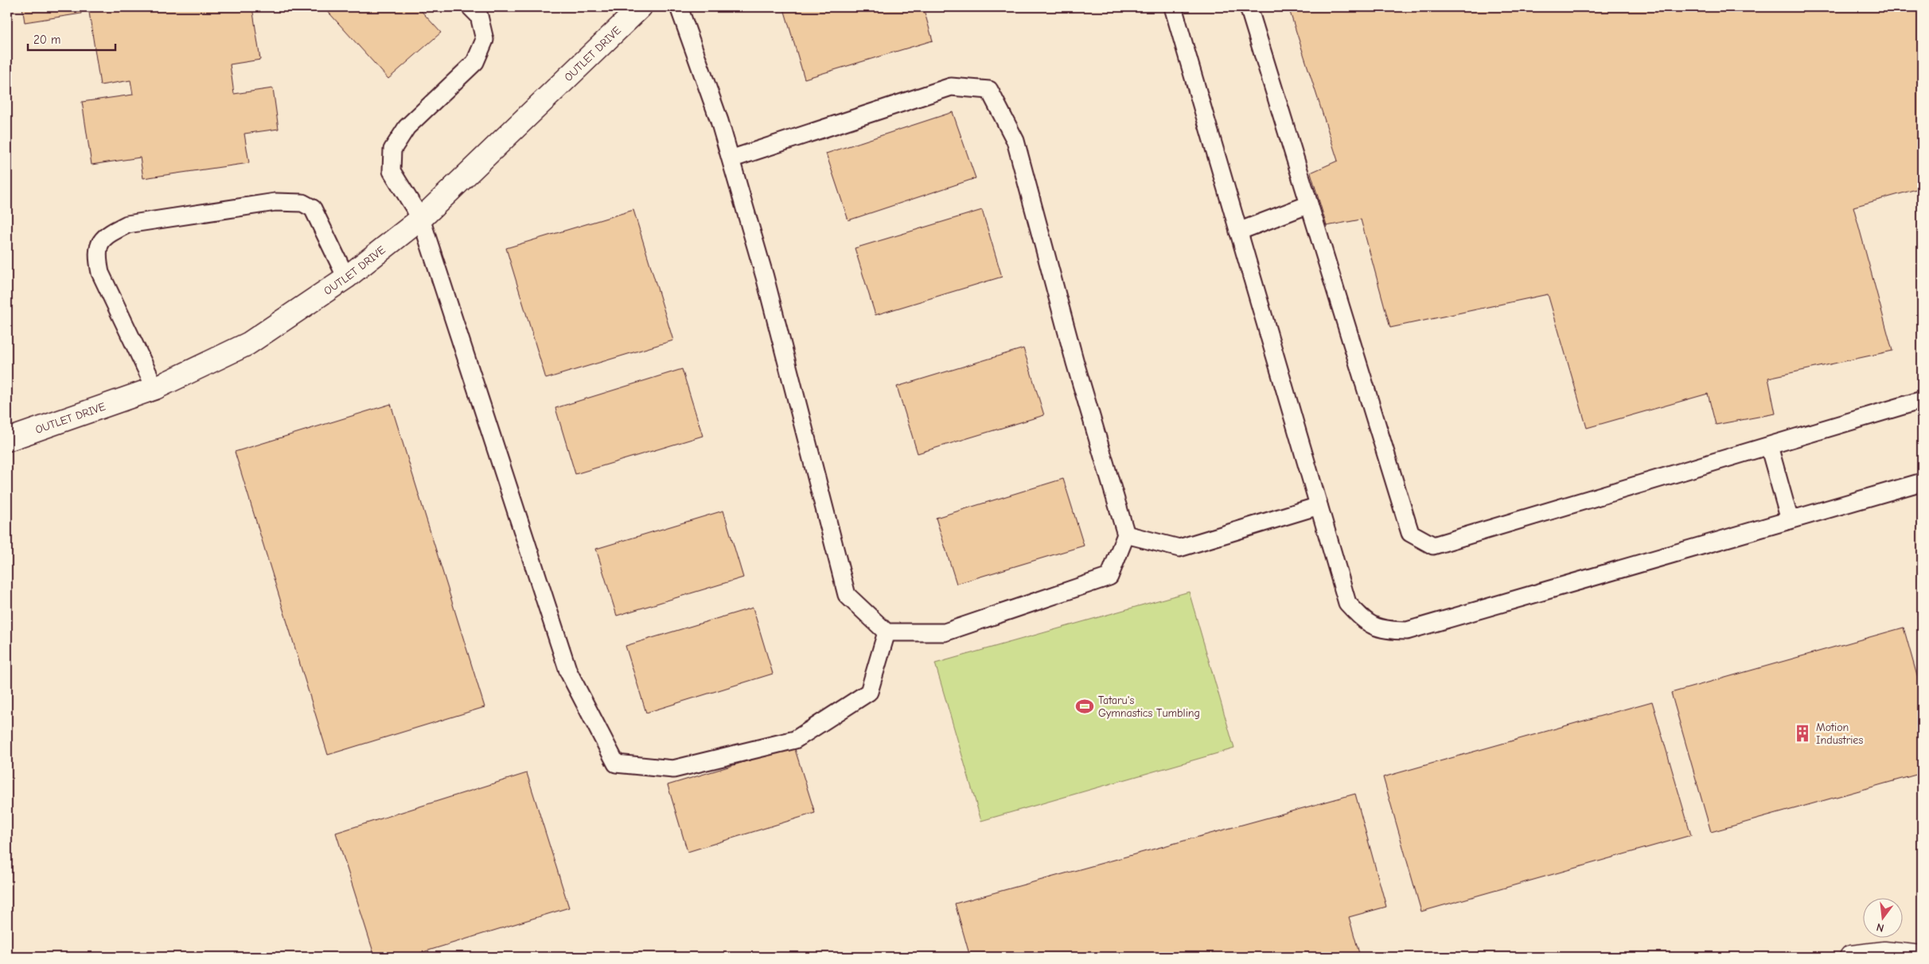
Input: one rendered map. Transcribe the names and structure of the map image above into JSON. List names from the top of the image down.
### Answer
{
  "streets": {
    "street": ["OUTLET DRIVE"]
  },
  "places": {
    "sports": ["Tataru's Gymnastics Tumbling"],
    "building": ["Motion Industries"]
  },
  "scale_bar": "20 m",
  "north": "bottom"
}
